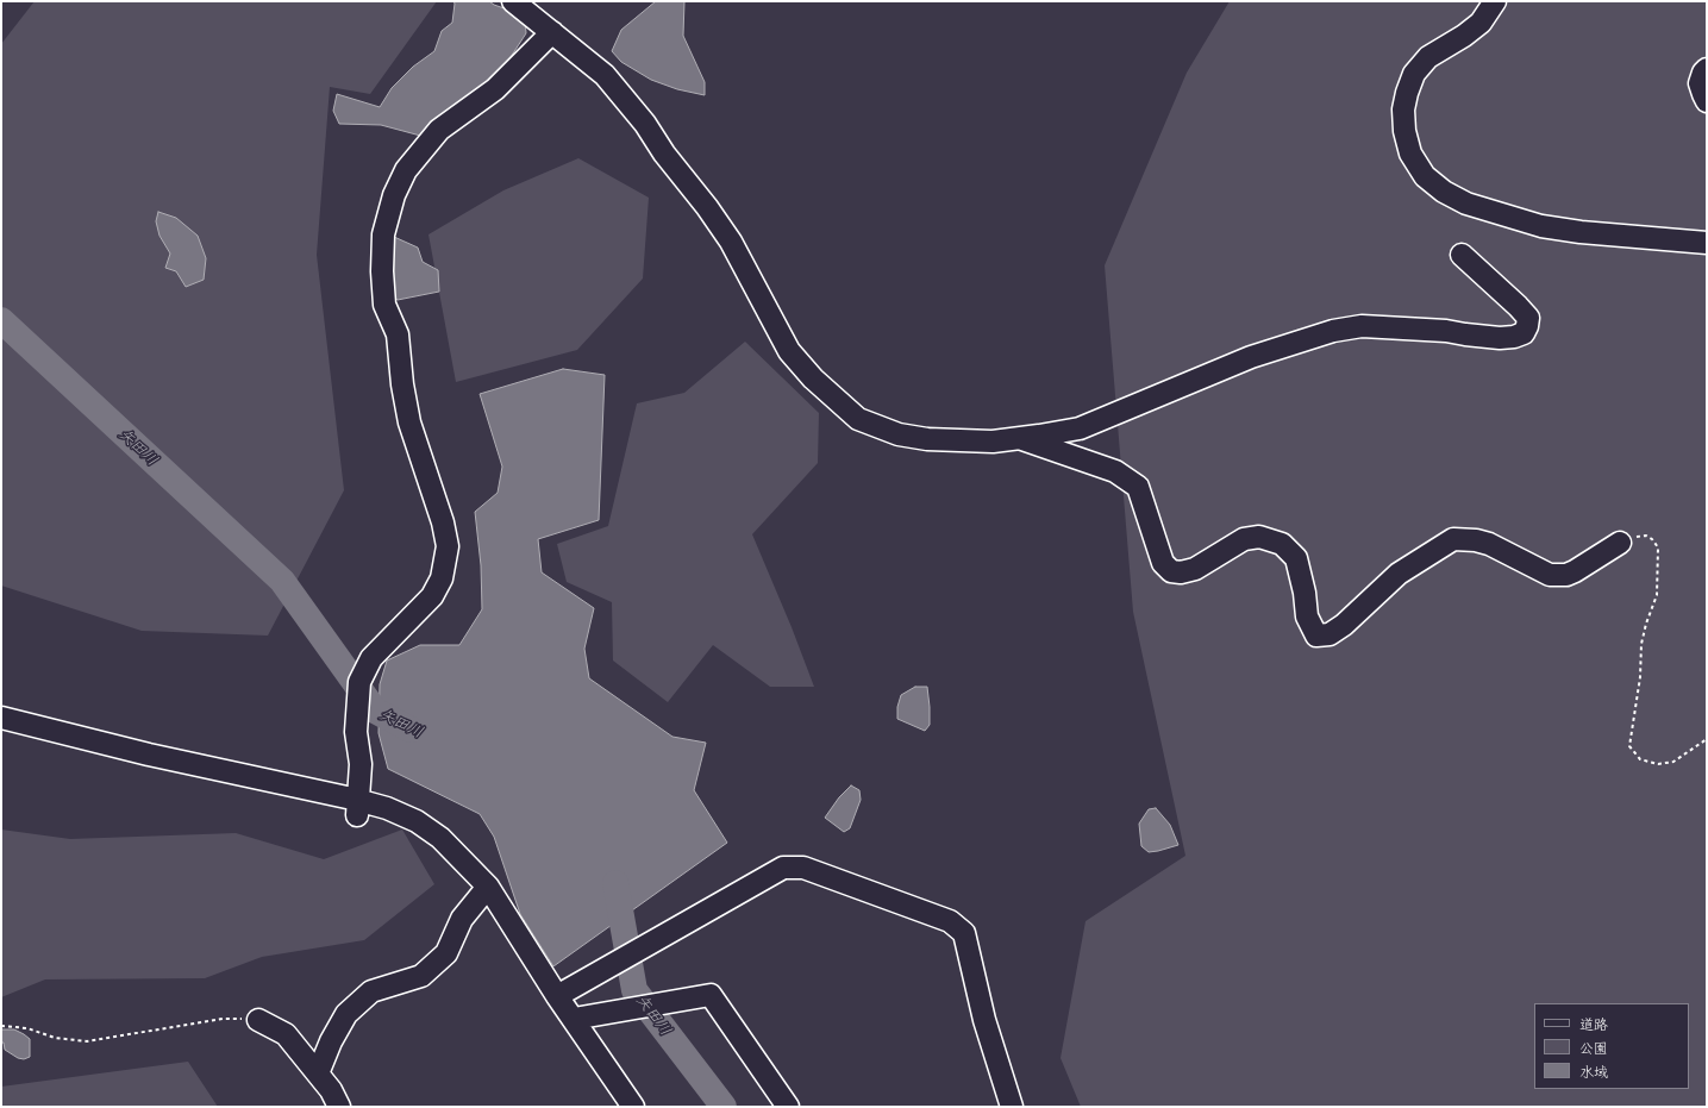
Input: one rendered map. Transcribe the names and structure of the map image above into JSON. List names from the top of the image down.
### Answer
{
  "water": ["矢田川"],
  "legend": ["道路", "公園", "水域"]
}
